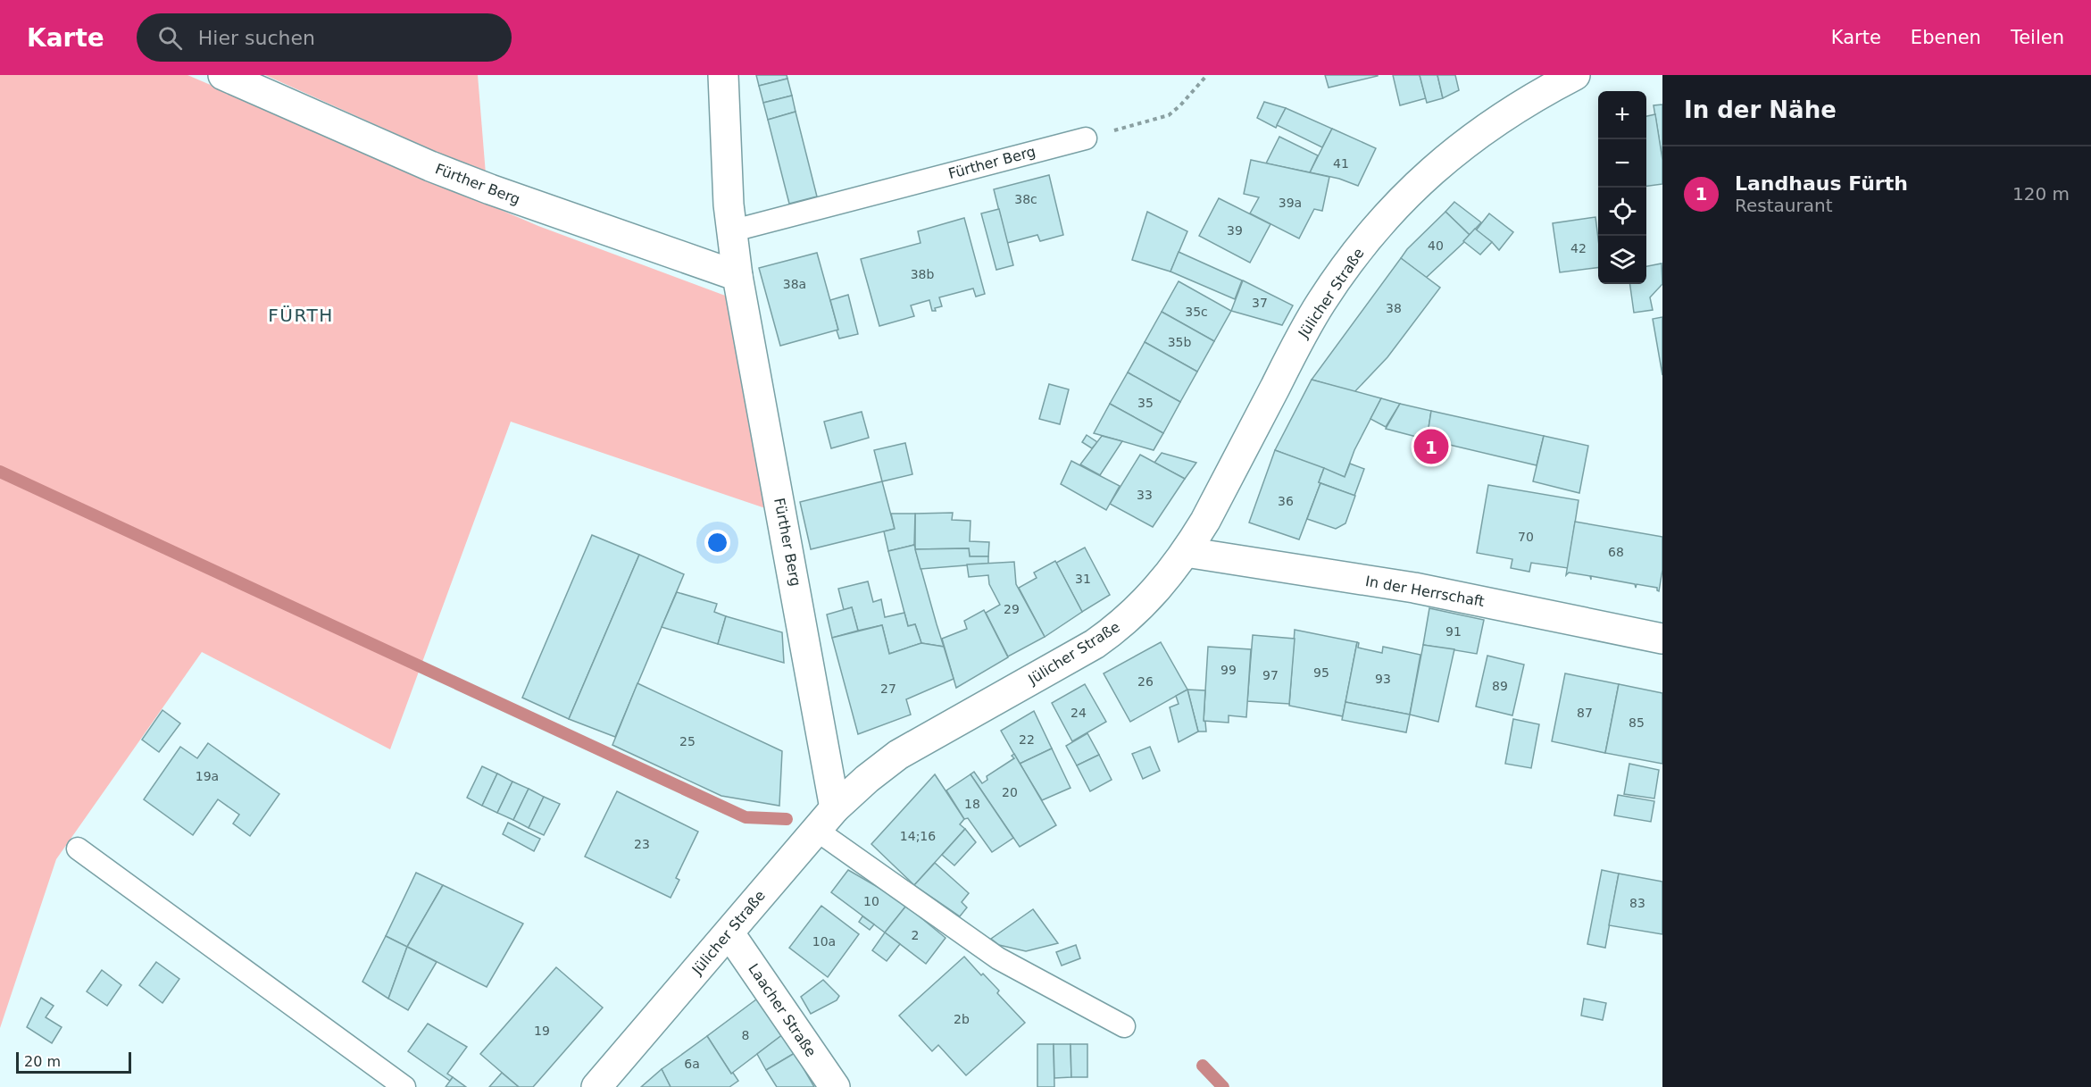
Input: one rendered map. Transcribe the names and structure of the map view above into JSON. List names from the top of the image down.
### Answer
{
  "streets": {
    "street": [
      "Fürther Berg",
      "Jülicher Straße",
      "In der Herrschaft",
      "Laacher Straße"
    ]
  },
  "crossings": [
    ["Fürther Berg", "Jülicher Straße"],
    ["Jülicher Straße", "In der Herrschaft"],
    ["Jülicher Straße", "Laacher Straße"]
  ],
  "districts": ["FÜRTH"],
  "house_numbers": [
    "41",
    "38c",
    "39a",
    "39",
    "40",
    "42",
    "38b",
    "38a",
    "37",
    "38",
    "35c",
    "35b",
    "35",
    "33",
    "36",
    "70",
    "68",
    "31",
    "29",
    "91",
    "99",
    "95",
    "97",
    "93",
    "26",
    "89",
    "27",
    "24",
    "87",
    "85",
    "22",
    "25",
    "19a",
    "20",
    "18",
    "14;16",
    "23",
    "10",
    "83",
    "2",
    "10a",
    "2b",
    "19",
    "8",
    "6a"
  ],
  "scale_bar": "20 m",
  "page": {
    "header": "Karte",
    "search": "Hier suchen",
    "nav": ["Karte", "Ebenen", "Teilen"],
    "heading": "In der Nähe",
    "map_buttons": ["+", "−"],
    "list": [
      {
        "mark": "1",
        "name": "Landhaus Fürth",
        "note": "Restaurant",
        "value": "120 m"
      }
    ],
    "pins": "1",
    "scale": "20 m"
  }
}
